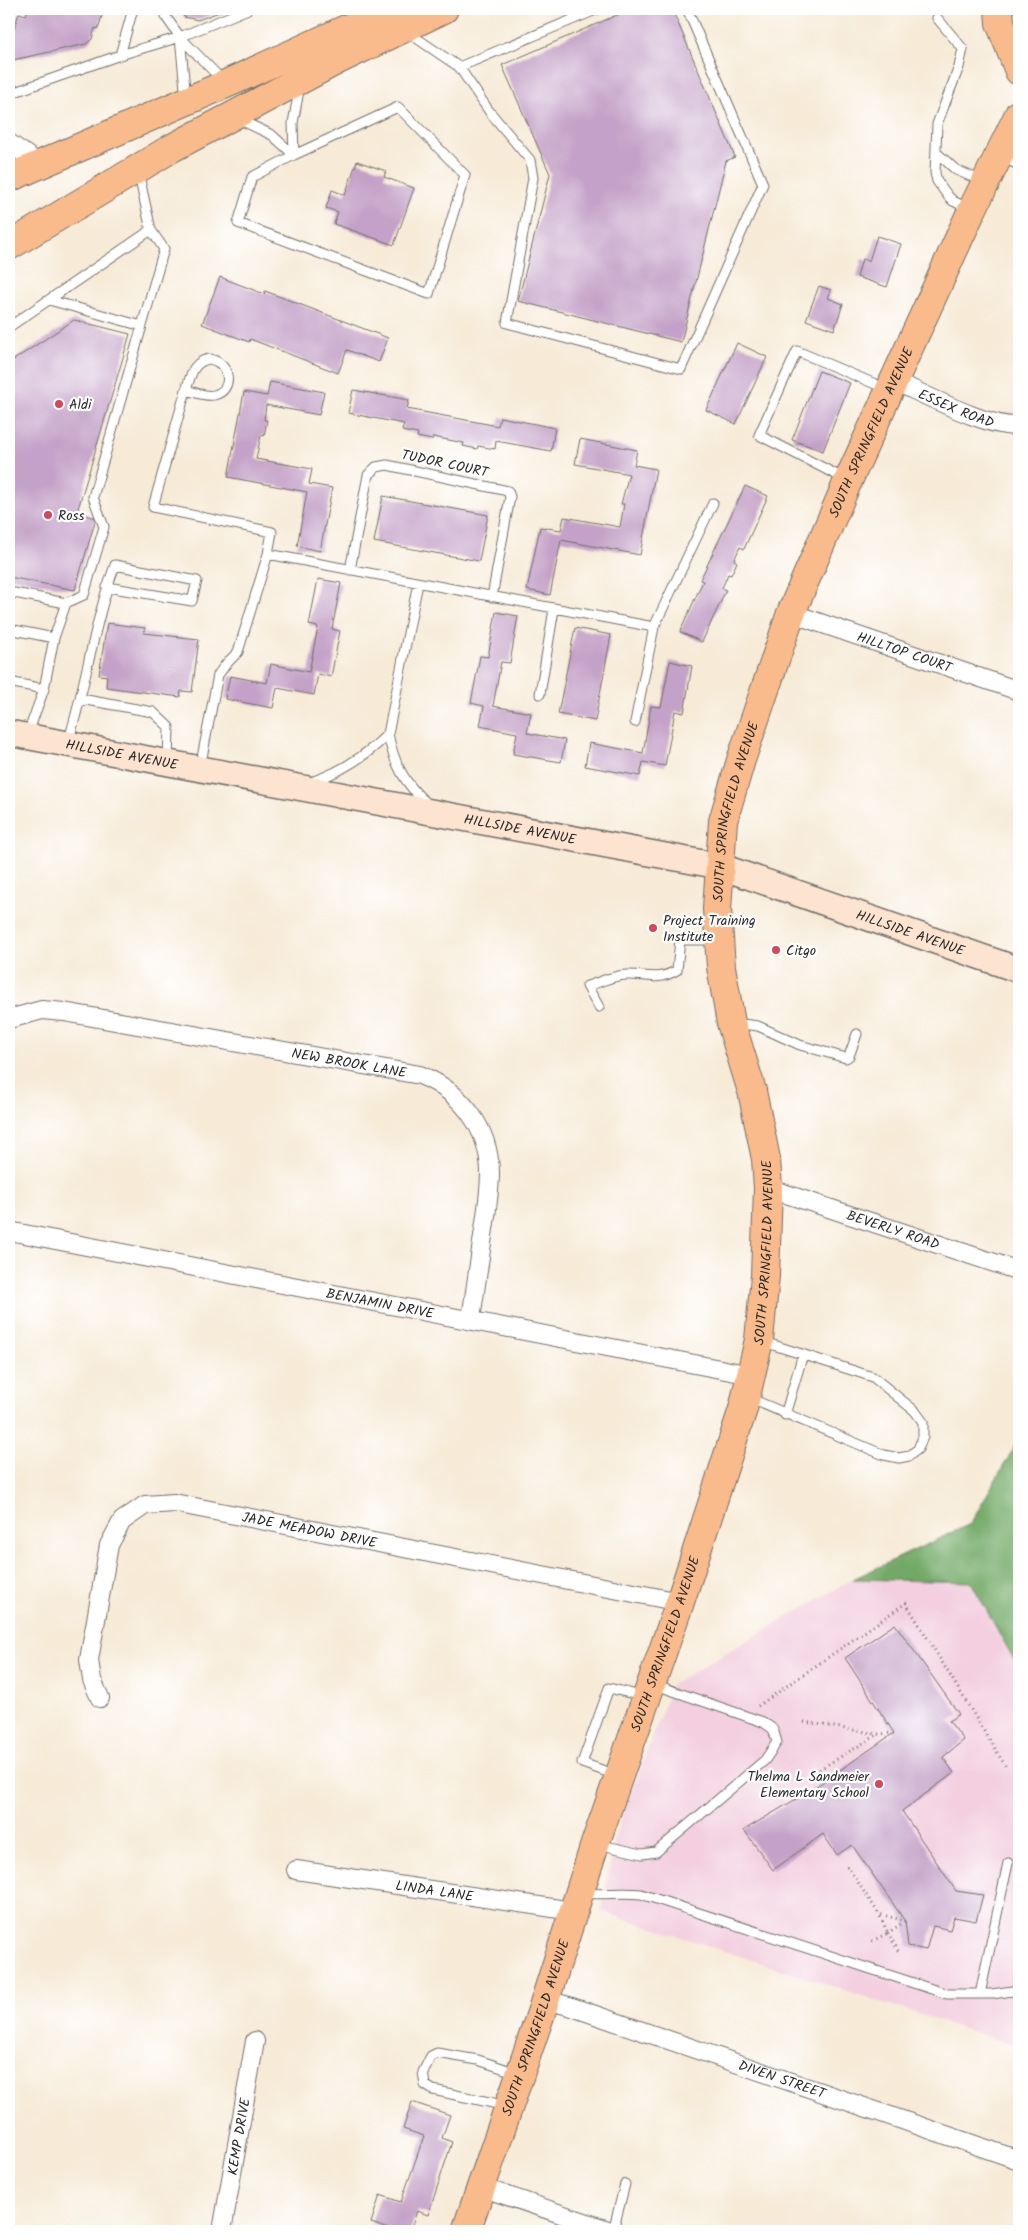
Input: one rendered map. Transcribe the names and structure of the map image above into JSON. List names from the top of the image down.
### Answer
{
  "streets": {
    "main road": ["SOUTH SPRINGFIELD AVENUE"],
    "street": [
      "ESSEX ROAD",
      "HILLTOP COURT",
      "HILLSIDE AVENUE",
      "NEW BROOK LANE",
      "BEVERLY ROAD",
      "BENJAMIN DRIVE",
      "JADE MEADOW DRIVE",
      "LINDA LANE",
      "DIVEN STREET",
      "KEMP DRIVE"
    ],
    "lane": ["TUDOR COURT"]
  },
  "crossings": [
    ["ESSEX ROAD", "SOUTH SPRINGFIELD AVENUE"],
    ["SOUTH SPRINGFIELD AVENUE", "HILLTOP COURT"],
    ["SOUTH SPRINGFIELD AVENUE", "HILLSIDE AVENUE"],
    ["SOUTH SPRINGFIELD AVENUE", "BEVERLY ROAD"],
    ["SOUTH SPRINGFIELD AVENUE", "BENJAMIN DRIVE"],
    ["SOUTH SPRINGFIELD AVENUE", "JADE MEADOW DRIVE"],
    ["SOUTH SPRINGFIELD AVENUE", "LINDA LANE"],
    ["SOUTH SPRINGFIELD AVENUE", "DIVEN STREET"],
    ["NEW BROOK LANE", "BENJAMIN DRIVE"]
  ],
  "places": [
    "Aldi",
    "Ross",
    "Project Training Institute",
    "Citgo",
    "Thelma L Sandmeier Elementary School"
  ]
}
